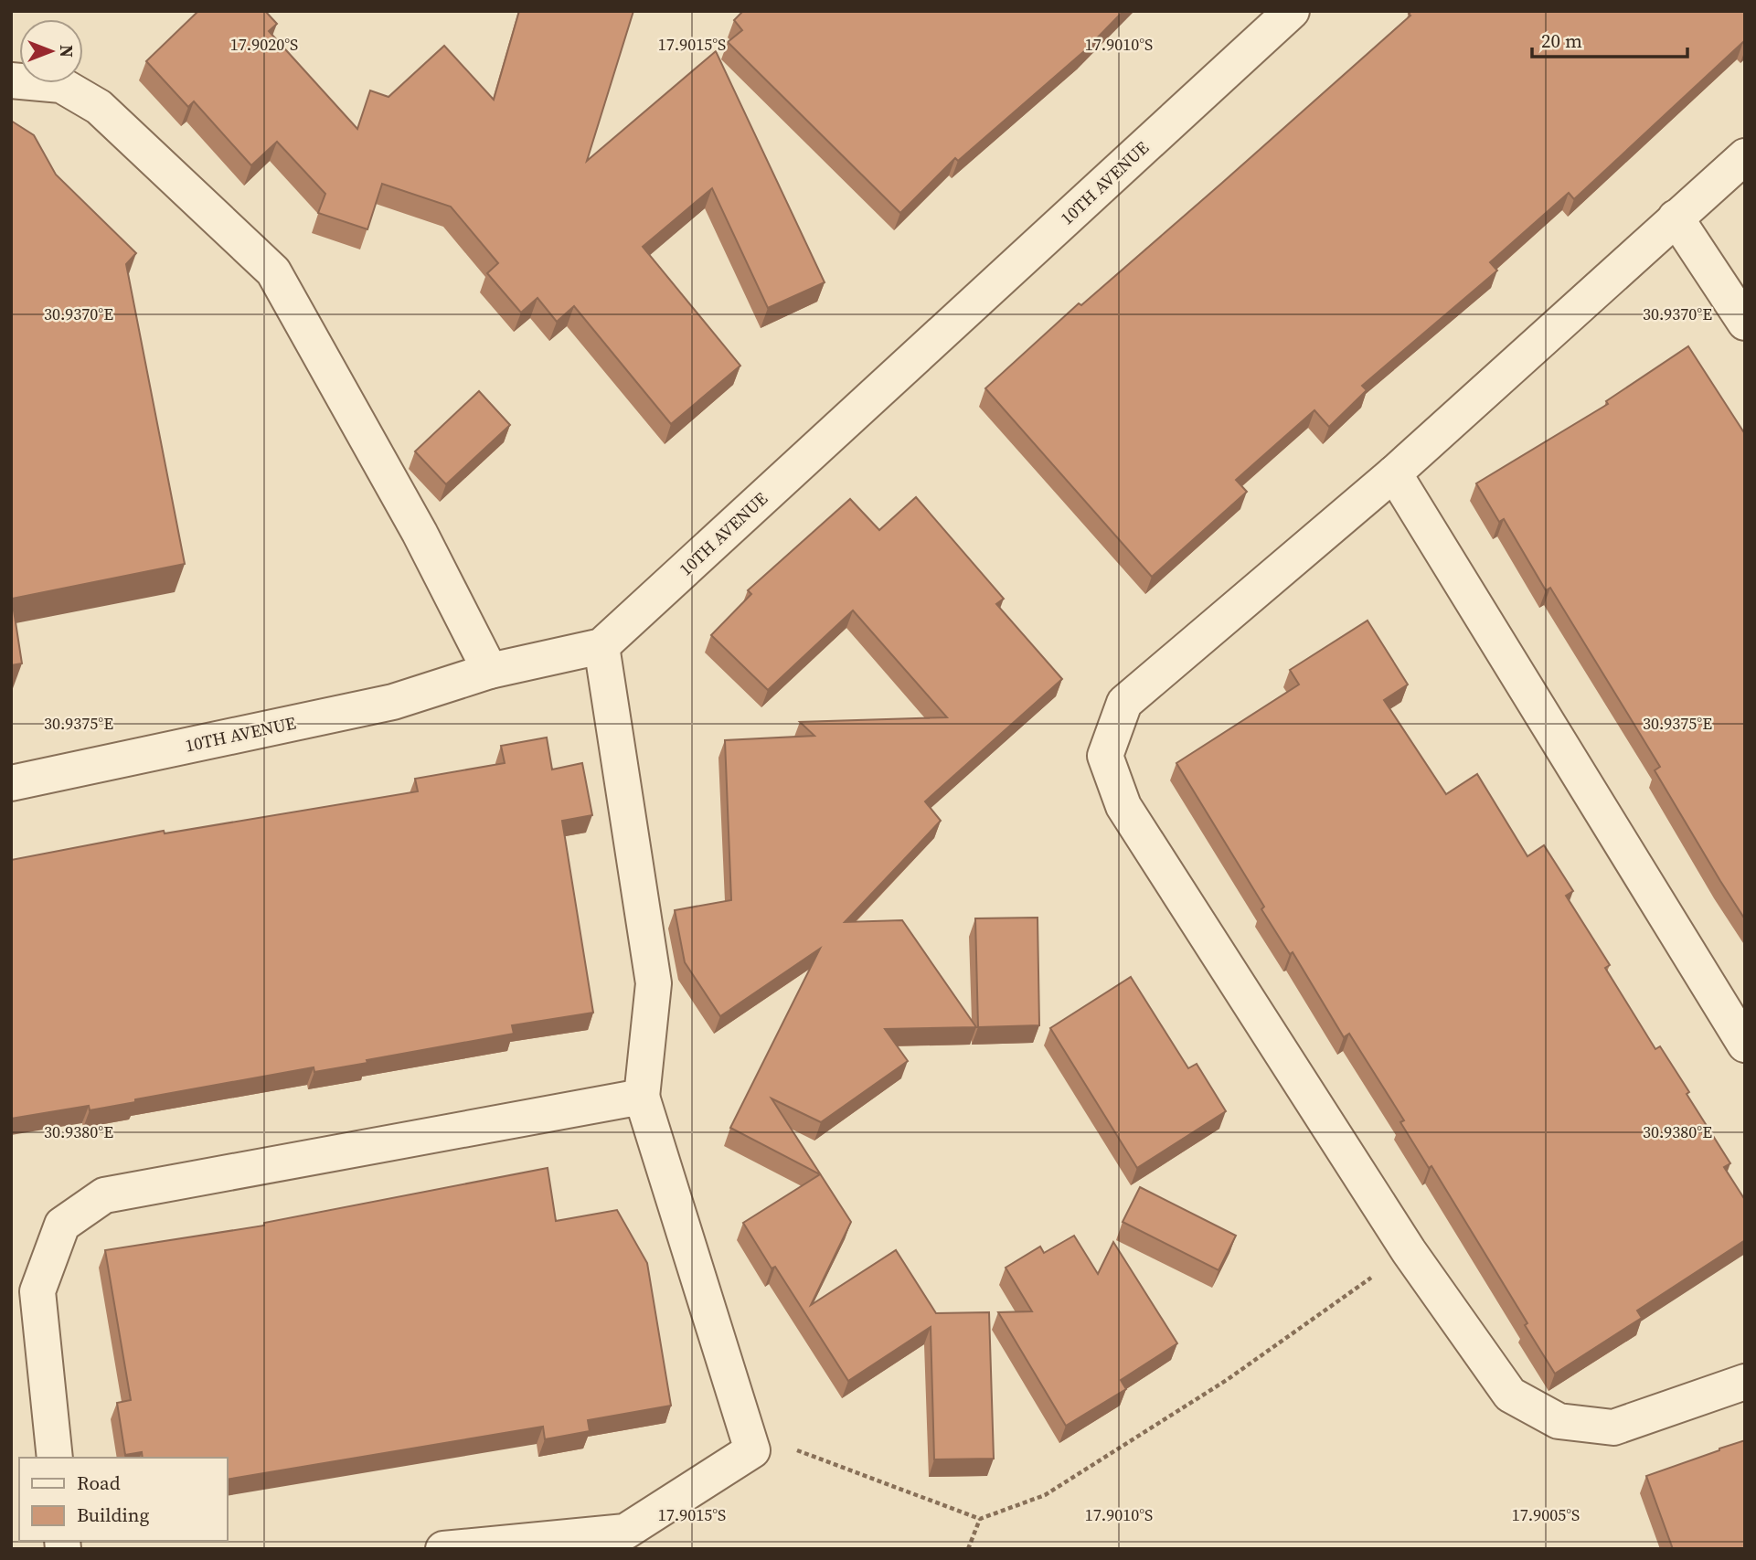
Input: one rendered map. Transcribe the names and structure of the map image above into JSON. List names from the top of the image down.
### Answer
{
  "streets": {
    "street": ["10TH AVENUE"]
  },
  "legend": ["Road", "Building"],
  "scale_bar": "20 m",
  "north": "right",
  "coordinates": [
    "17.9020°S",
    "17.9015°S",
    "17.9010°S",
    "30.9370°E",
    "30.9375°E",
    "30.9380°E",
    "17.9005°S"
  ]
}
